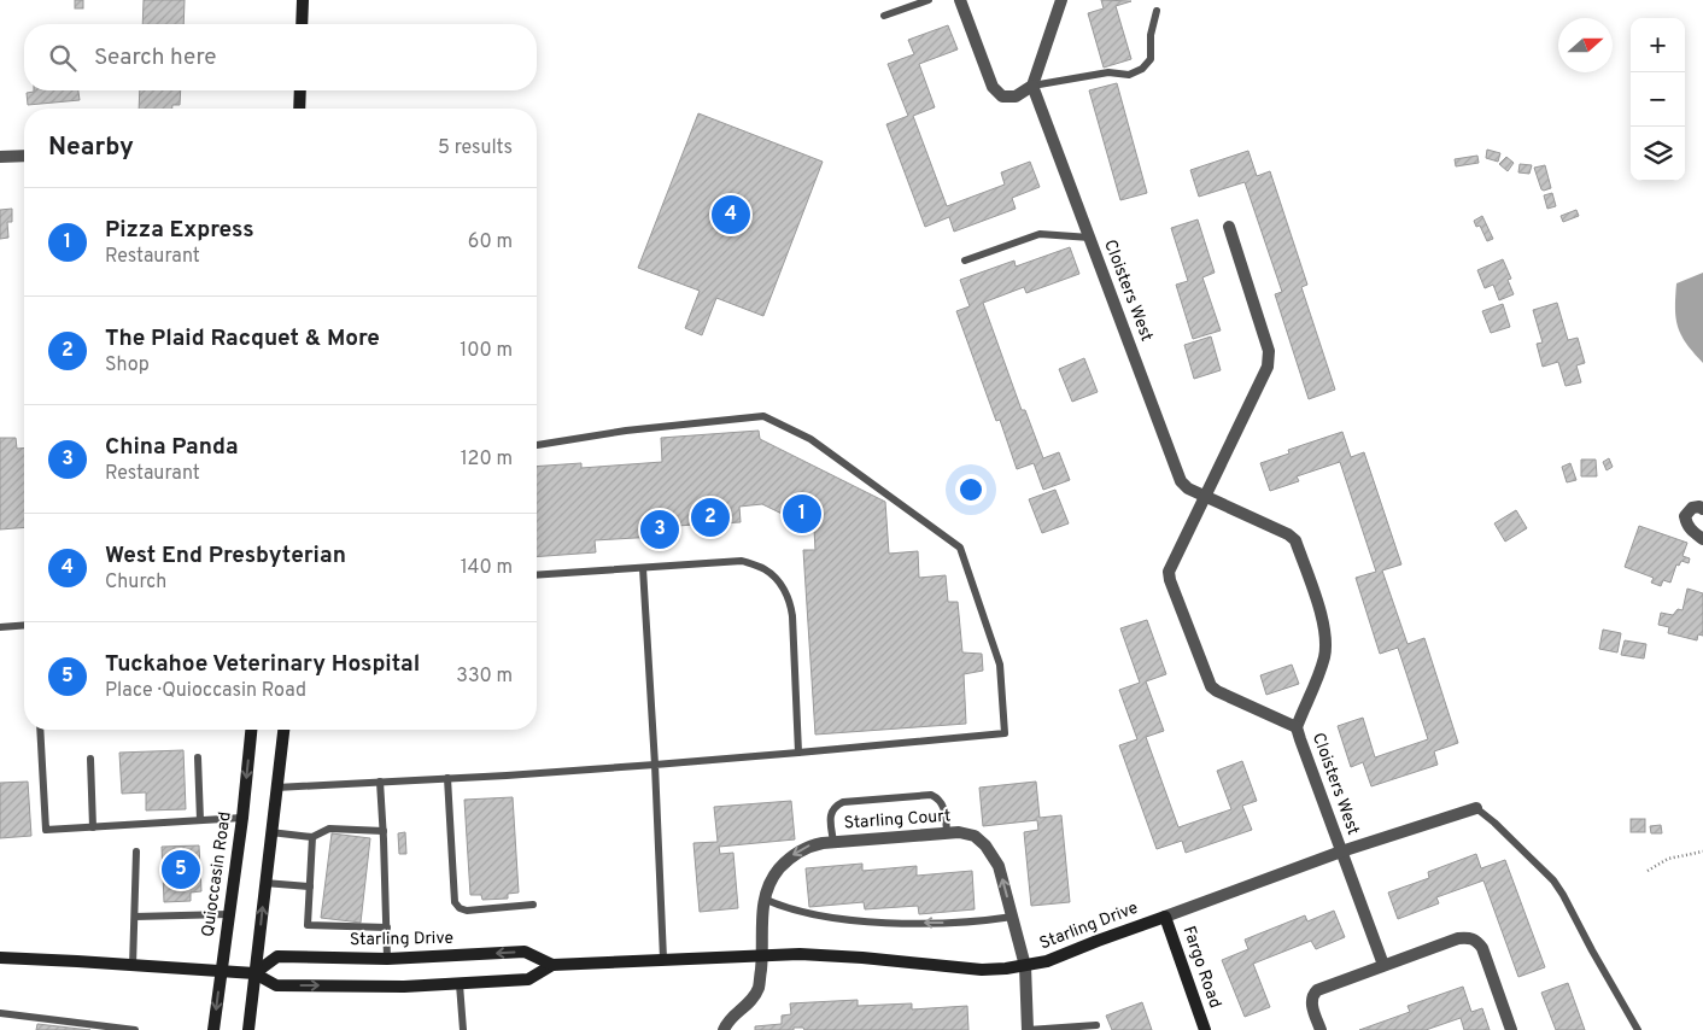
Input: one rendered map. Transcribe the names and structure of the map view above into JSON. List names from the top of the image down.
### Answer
{
  "streets": {
    "street": [
      "Cloisters West",
      "Starling Court",
      "Quioccasin Road",
      "Starling Drive",
      "Fargo Road"
    ]
  },
  "crossings": [
    ["Cloisters West", "Starling Drive"],
    ["Starling Court", "Starling Drive"],
    ["Quioccasin Road", "Starling Drive"],
    ["Starling Drive", "Fargo Road"]
  ],
  "north": "right",
  "page": {
    "map_buttons": ["+", "−"],
    "search": "Search here",
    "heading": ["Nearby", "5 results"],
    "list": [
      {
        "mark": "1",
        "name": "Pizza Express",
        "note": "Restaurant",
        "value": "60 m"
      },
      {
        "mark": "2",
        "name": "The Plaid Racquet & More",
        "note": "Shop",
        "value": "100 m"
      },
      {
        "mark": "3",
        "name": "China Panda",
        "note": "Restaurant",
        "value": "120 m"
      },
      {
        "mark": "4",
        "name": "West End Presbyterian",
        "note": "Church",
        "value": "140 m"
      },
      {
        "mark": "5",
        "name": "Tuckahoe Veterinary Hospital",
        "note": "Place · Quioccasin Road",
        "value": "330 m"
      }
    ],
    "pins": [
      "4",
      "1",
      "2",
      "3",
      "5"
    ]
  }
}
